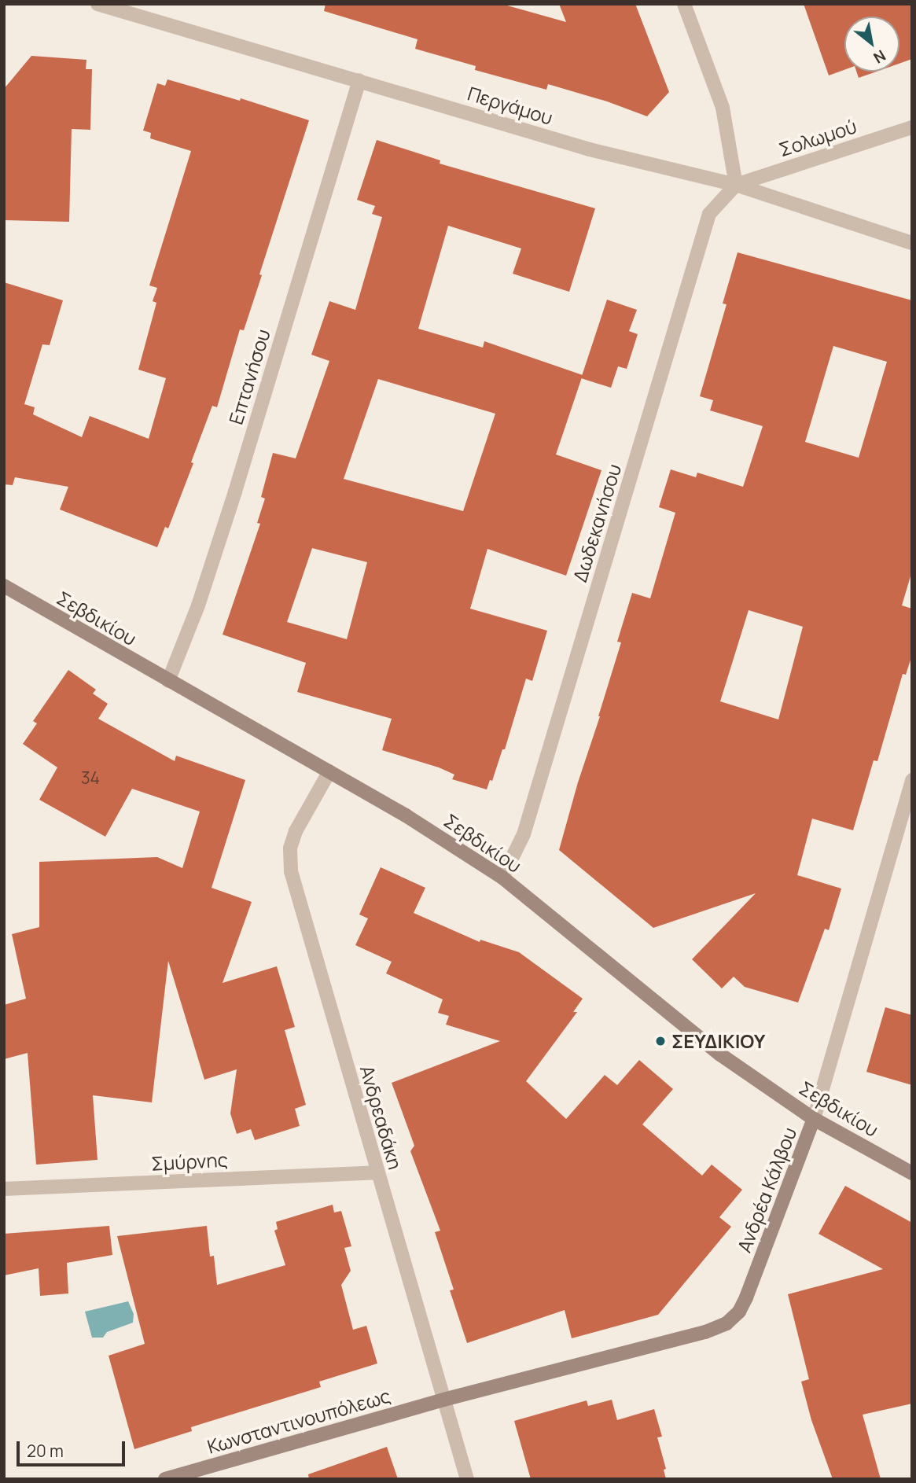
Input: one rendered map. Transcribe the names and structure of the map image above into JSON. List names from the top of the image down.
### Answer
{
  "streets": {
    "street": [
      "Περγάμου",
      "Σολωμού",
      "Επτανήσου",
      "Δωδεκανήσου",
      "Σεβδικίου",
      "Ανδρεαδάκη",
      "Σμύρνης",
      "Ανδρέα Κάλβου",
      "Κωνσταντινουπόλεως"
    ]
  },
  "crossings": [
    ["Περγάμου", "Σολωμού"],
    ["Περγάμου", "Επτανήσου"],
    ["Περγάμου", "Δωδεκανήσου"],
    ["Σολωμού", "Δωδεκανήσου"],
    ["Επτανήσου", "Σεβδικίου"],
    ["Δωδεκανήσου", "Σεβδικίου"],
    ["Σεβδικίου", "Ανδρεαδάκη"],
    ["Σεβδικίου", "Ανδρέα Κάλβου"],
    ["Ανδρεαδάκη", "Σμύρνης"],
    ["Ανδρεαδάκη", "Ανδρέα Κάλβου"],
    ["Ανδρεαδάκη", "Κωνσταντινουπόλεως"],
    ["Ανδρέα Κάλβου", "Κωνσταντινουπόλεως"]
  ],
  "places": ["ΣΕΥΔΙΚΙΟΥ"],
  "house_numbers": ["34"],
  "scale_bar": "20 m",
  "north": "bottom right"
}
